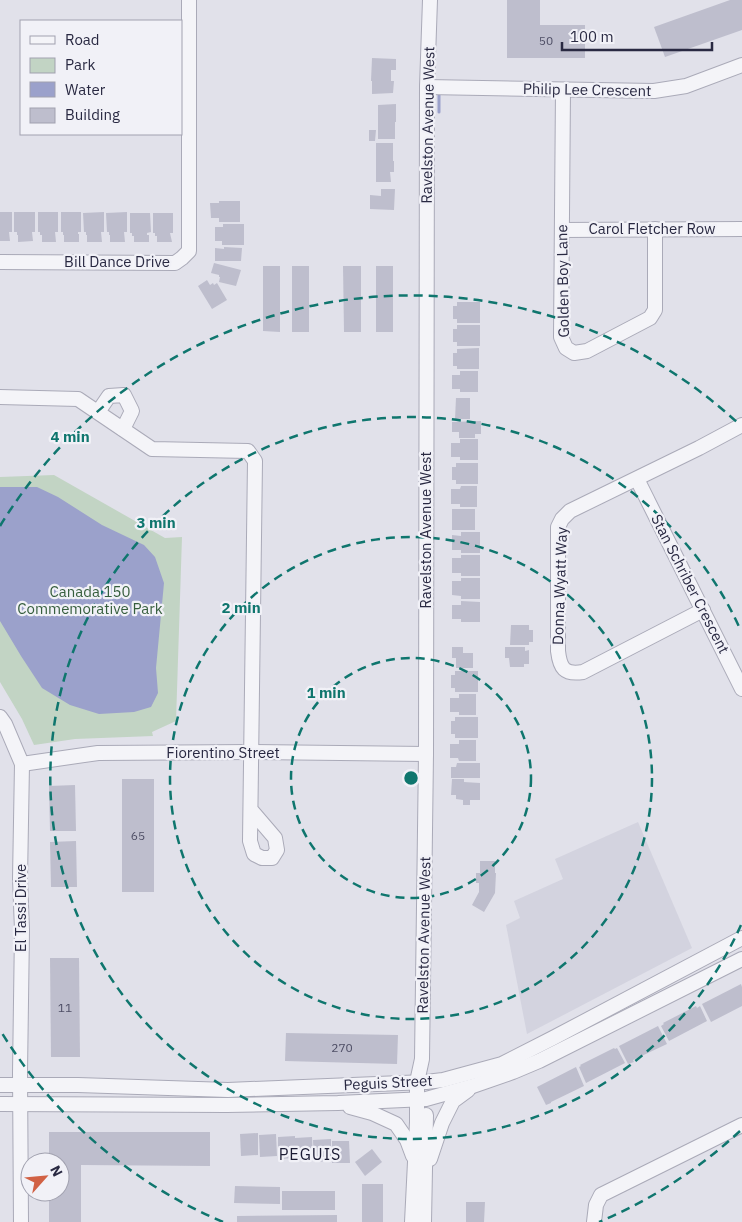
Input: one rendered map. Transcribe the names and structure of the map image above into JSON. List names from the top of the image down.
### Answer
{
  "streets": {
    "street": [
      "Philip Lee Crescent",
      "Ravelston Avenue West",
      "Carol Fletcher Row",
      "Bill Dance Drive",
      "Golden Boy Lane",
      "Stan Schriber Crescent",
      "Donna Wyatt Way",
      "Fiorentino Street",
      "El Tassi Drive",
      "Peguis Street"
    ]
  },
  "crossings": [
    ["Philip Lee Crescent", "Ravelston Avenue West"],
    ["Philip Lee Crescent", "Golden Boy Lane"],
    ["Ravelston Avenue West", "Fiorentino Street"],
    ["Ravelston Avenue West", "Peguis Street"],
    ["Carol Fletcher Row", "Golden Boy Lane"],
    ["Stan Schriber Crescent", "Donna Wyatt Way"],
    ["Fiorentino Street", "El Tassi Drive"],
    ["El Tassi Drive", "Peguis Street"]
  ],
  "districts": ["PEGUIS"],
  "parks": ["Canada 150 Commemorative Park"],
  "house_numbers": [
    "50",
    "65",
    "11",
    "270"
  ],
  "legend": [
    "Road",
    "Park",
    "Water",
    "Building"
  ],
  "scale_bar": "100 m",
  "north": "top right",
  "rings": [
    "4 min",
    "3 min",
    "2 min",
    "1 min"
  ]
}
